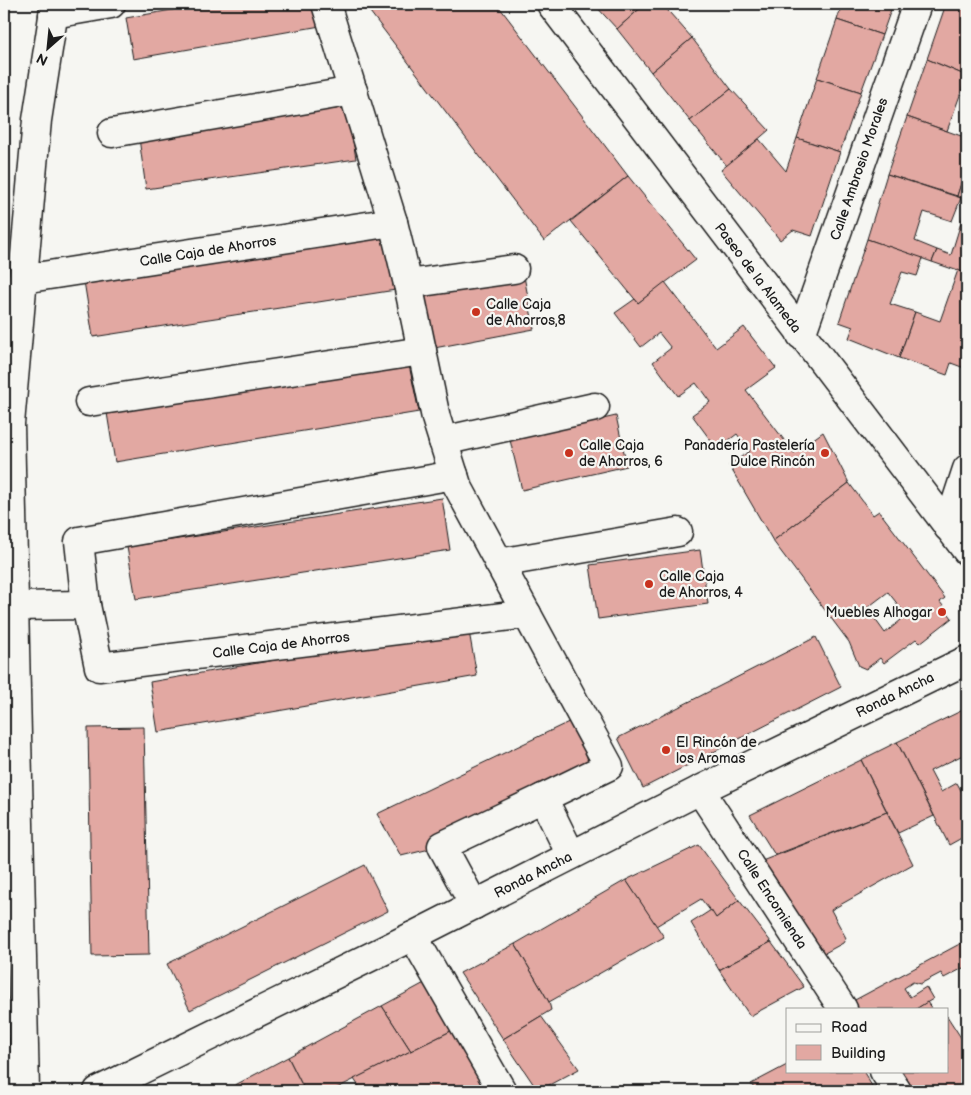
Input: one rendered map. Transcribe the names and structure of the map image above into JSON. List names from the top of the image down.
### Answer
{
  "streets": {
    "street": [
      "Calle Ambrosio Morales",
      "Calle Caja de Ahorros",
      "Paseo de la Alameda",
      "Ronda Ancha",
      "Calle Encomienda"
    ]
  },
  "crossings": [
    ["Calle Ambrosio Morales", "Paseo de la Alameda"],
    ["Ronda Ancha", "Calle Encomienda"]
  ],
  "places": [
    "Calle Caja de Ahorros,8",
    "Calle Caja de Ahorros, 6",
    "Panadería Pastelería Dulce Rincón",
    "Calle Caja de Ahorros, 4",
    "Muebles Alhogar",
    "El Rincón de los Aromas"
  ],
  "legend": ["Road", "Building"],
  "north": "bottom left"
}
